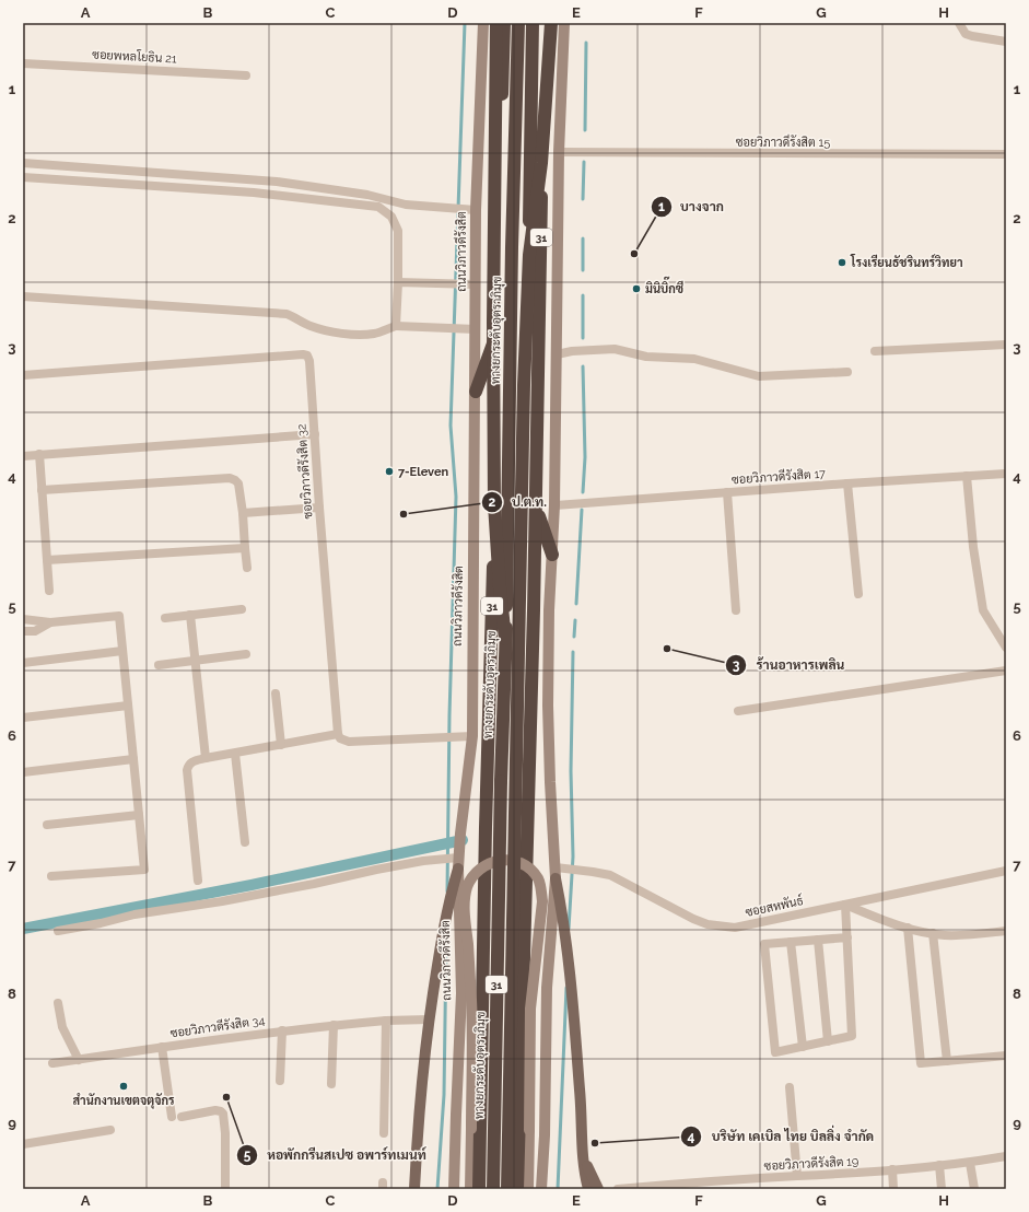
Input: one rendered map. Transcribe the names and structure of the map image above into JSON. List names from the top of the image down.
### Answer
{
  "streets": {
    "highway": ["31", "ทางยกระดับอุตราภิมุข"],
    "main road": ["ถนนวิภาวดีรังสิต"],
    "street": [
      "ซอยพหลโยธิน 21",
      "ซอยวิภาวดีรังสิต 15",
      "ซอยวิภาวดีรังสิต 32",
      "ซอยวิภาวดีรังสิต 17",
      "ซอยสหพันธ์",
      "ซอยวิภาวดีรังสิต 34",
      "ซอยวิภาวดีรังสิต 19"
    ]
  },
  "crossings": [
    ["ซอยวิภาวดีรังสิต 15", "31"],
    ["31", "ซอยวิภาวดีรังสิต 17"],
    ["31", "ซอยสหพันธ์"]
  ],
  "places": [
    "บางจาก",
    "โรงเรียนธัชรินทร์วิทยา",
    "มินิบิ๊กซี",
    "7-Eleven",
    "ป.ต.ท.",
    "ร้านอาหารเพลิน",
    "สำนักงานเขตจตุจักร",
    "หอพักกรีนสเปซ อพาร์ทเมนท์",
    "บริษัท เคเบิล ไทย บิลลิ่ง จำกัด"
  ],
  "grid": {
    "columns": [
      "A",
      "B",
      "C",
      "D",
      "E",
      "F",
      "G",
      "H"
    ],
    "rows": [
      "1",
      "2",
      "3",
      "4",
      "5",
      "6",
      "7",
      "8",
      "9"
    ]
  }
}
